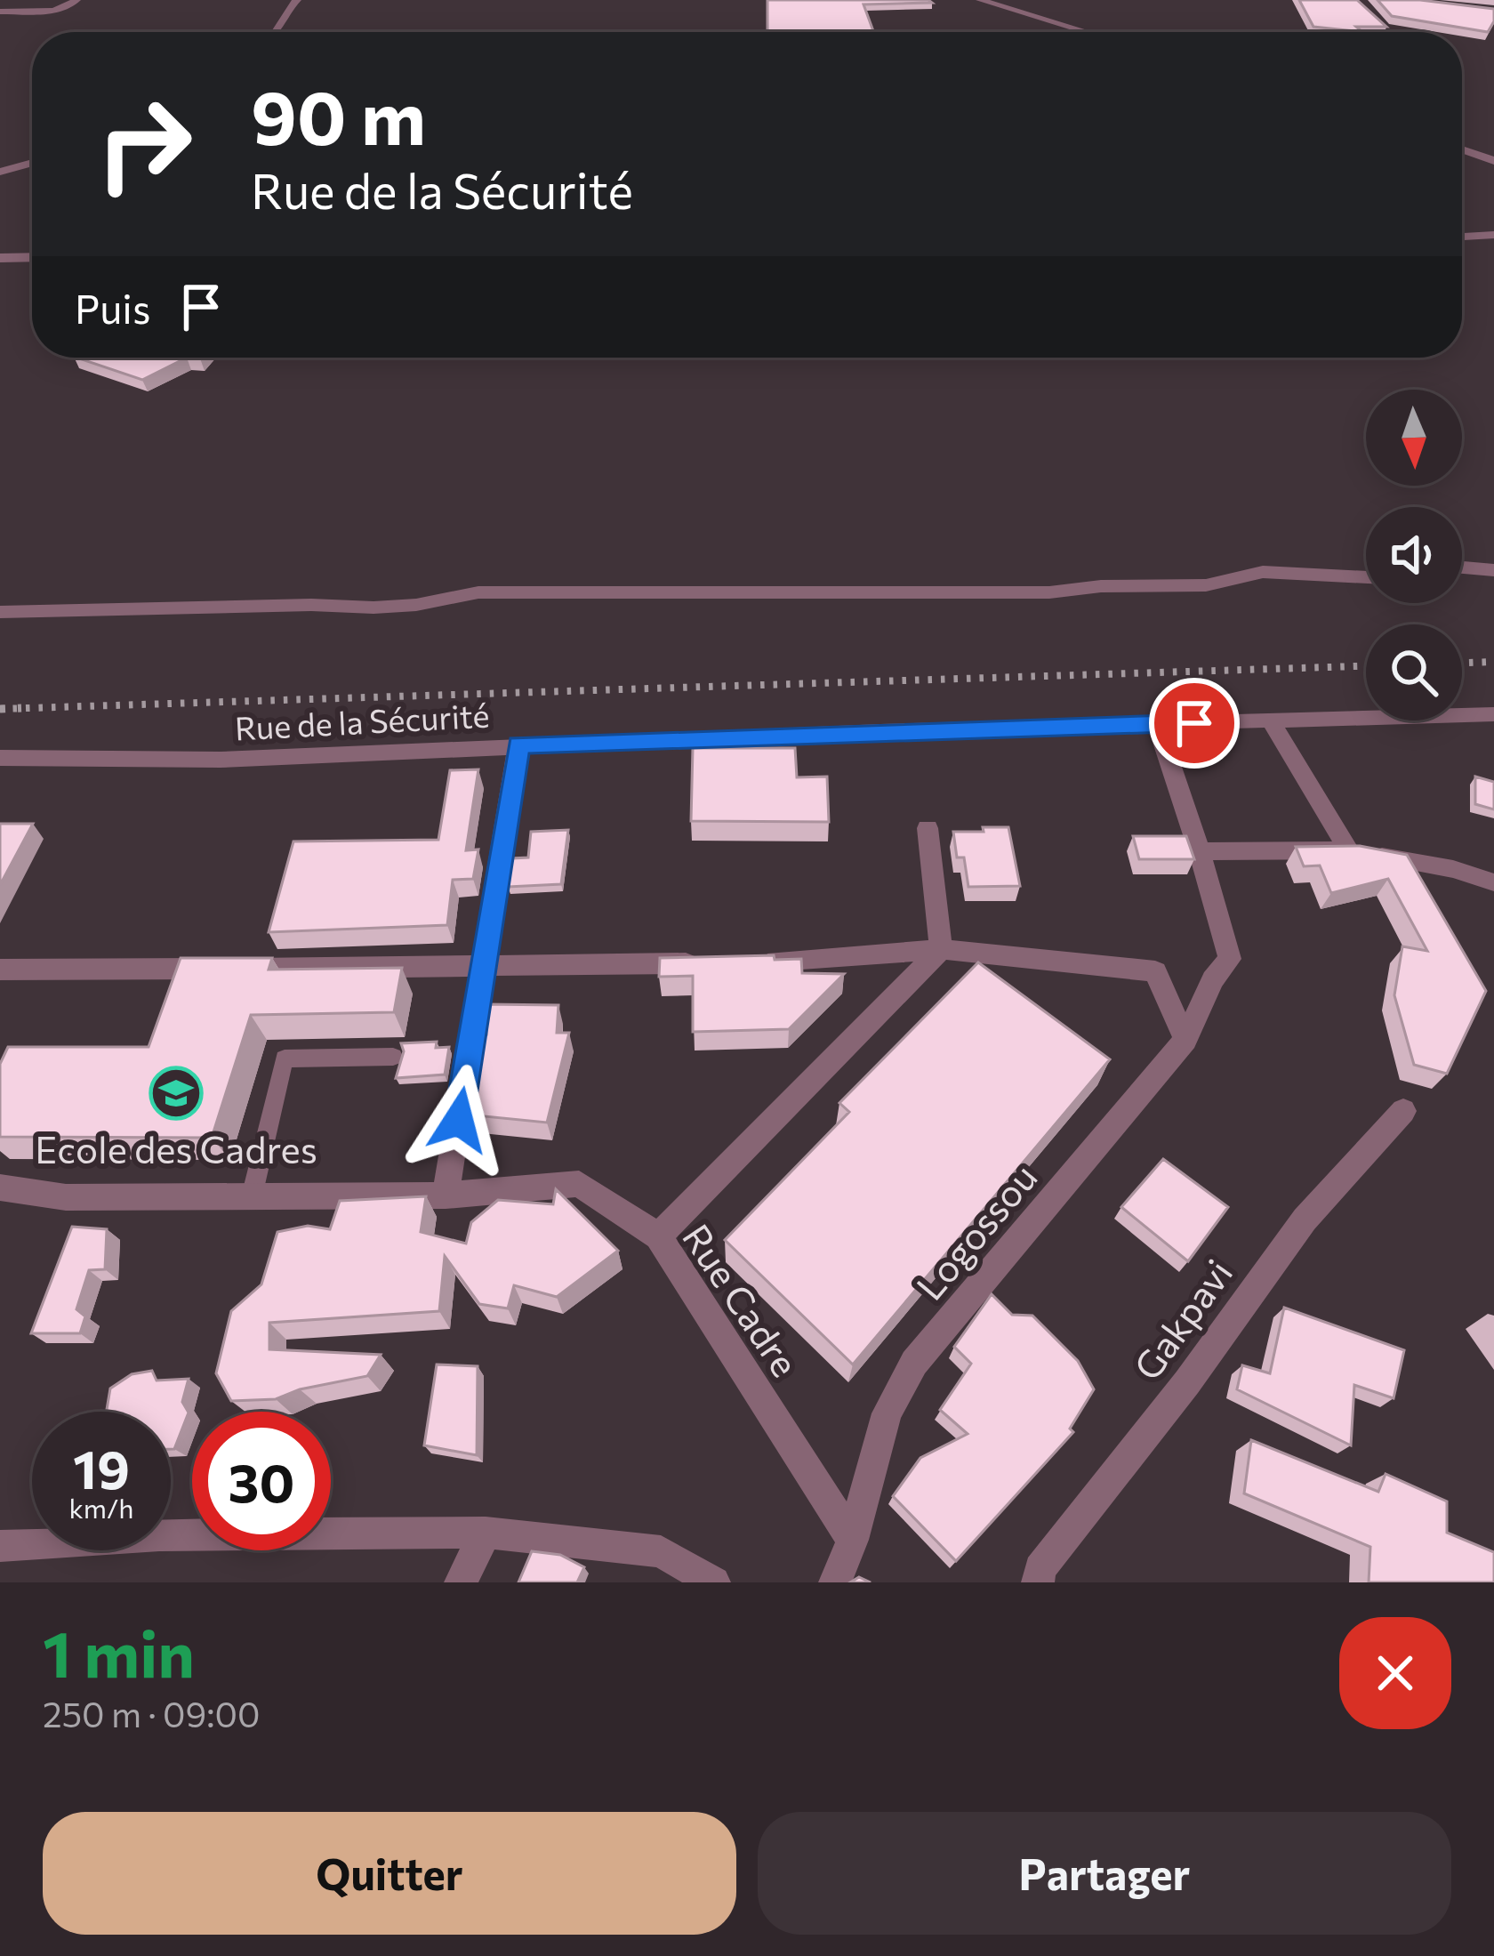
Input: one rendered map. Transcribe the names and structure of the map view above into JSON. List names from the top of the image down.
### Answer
{
  "streets": {
    "street": [
      "Rue de la Sécurité",
      "Logossou",
      "Rue Cadre",
      "Gakpavi"
    ]
  },
  "crossings": [
    ["Logossou", "Rue Cadre"]
  ],
  "places": {
    "school or university": ["Ecole des Cadres"]
  },
  "north": "bottom",
  "page": {
    "turn": ["90 m", "Rue de la Sécurité"],
    "then": "Puis",
    "speed": "19 km/h",
    "limit": "30",
    "heading": ["1 min", "250 m · 09:00"],
    "buttons": ["Quitter", "Partager"]
  }
}
